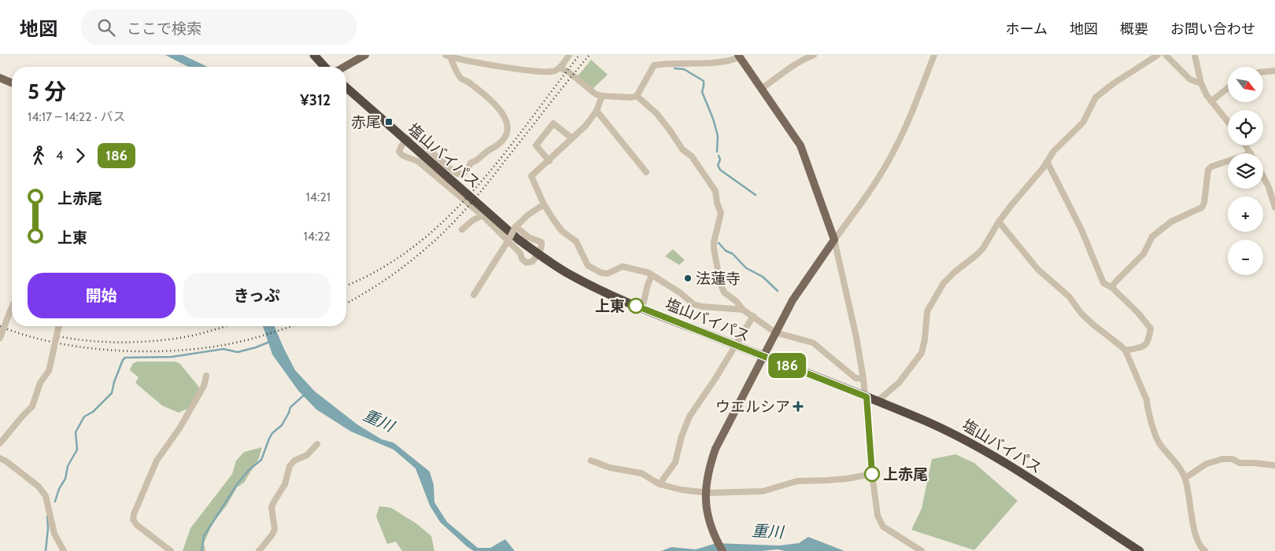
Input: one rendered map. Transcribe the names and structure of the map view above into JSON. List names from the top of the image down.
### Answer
{
  "streets": {
    "highway": ["塩山バイパス"]
  },
  "water": ["重川"],
  "places": {
    "transit": ["赤尾"],
    "other": ["法蓮寺", "上東", "上赤尾"],
    "health": ["ウエルシア"]
  },
  "lines": ["bus line 186"],
  "north": "bottom right",
  "page": {
    "header": "地図",
    "search": "ここで検索",
    "nav": [
      "ホーム",
      "地図",
      "概要",
      "お問い合わせ"
    ],
    "on_map": "186",
    "map_buttons": ["+", "−"],
    "heading": ["5 分", "14:17 – 14:22 · バス", "¥312"],
    "legs": ["4", "186"],
    "list": [
      {
        "name": "上赤尾",
        "value": "14:21"
      },
      {
        "name": "上東",
        "value": "14:22"
      }
    ],
    "buttons": ["開始", "きっぷ"]
  }
}
